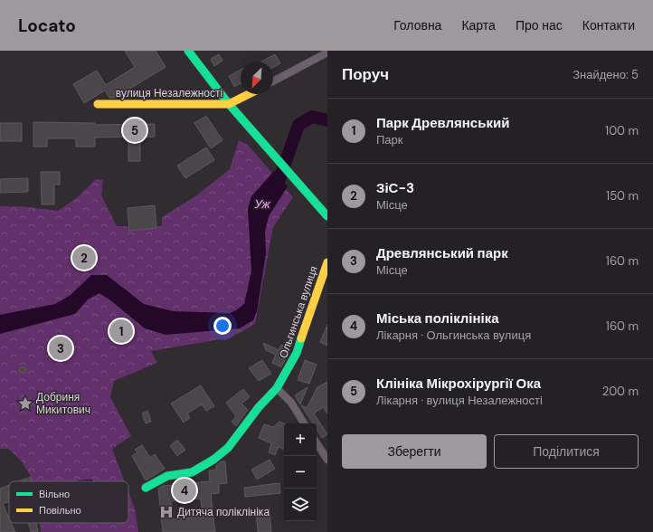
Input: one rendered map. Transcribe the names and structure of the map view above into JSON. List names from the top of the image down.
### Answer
{
  "streets": {
    "street": ["вулиця Незалежності", "Ольгинська вулиця"]
  },
  "water": ["Уж"],
  "places": {
    "place": ["Добриня Микитович"],
    "hospital": ["Дитяча поліклініка"]
  },
  "legend": ["Вільно", "Повільно"],
  "north": "bottom left",
  "page": {
    "header": "Locato",
    "nav": [
      "Головна",
      "Карта",
      "Про нас",
      "Контакти"
    ],
    "heading": ["Поруч", "Знайдено: 5"],
    "list": [
      {
        "mark": "1",
        "name": "Парк Древлянський",
        "note": "Парк",
        "value": "100 m"
      },
      {
        "mark": "2",
        "name": "ЗіС-3",
        "note": "Місце",
        "value": "150 m"
      },
      {
        "mark": "3",
        "name": "Древлянський парк",
        "note": "Місце",
        "value": "160 m"
      },
      {
        "mark": "4",
        "name": "Міська поліклініка",
        "note": "Лікарня · Ольгинська вулиця",
        "value": "160 m"
      },
      {
        "mark": "5",
        "name": "Клініка Мікрохірургії Ока",
        "note": "Лікарня · вулиця Незалежності",
        "value": "200 m"
      }
    ],
    "pins": [
      "5",
      "2",
      "1",
      "3",
      "4"
    ],
    "map_buttons": ["+", "−"],
    "buttons": ["Зберегти", "Поділитися"]
  }
}
